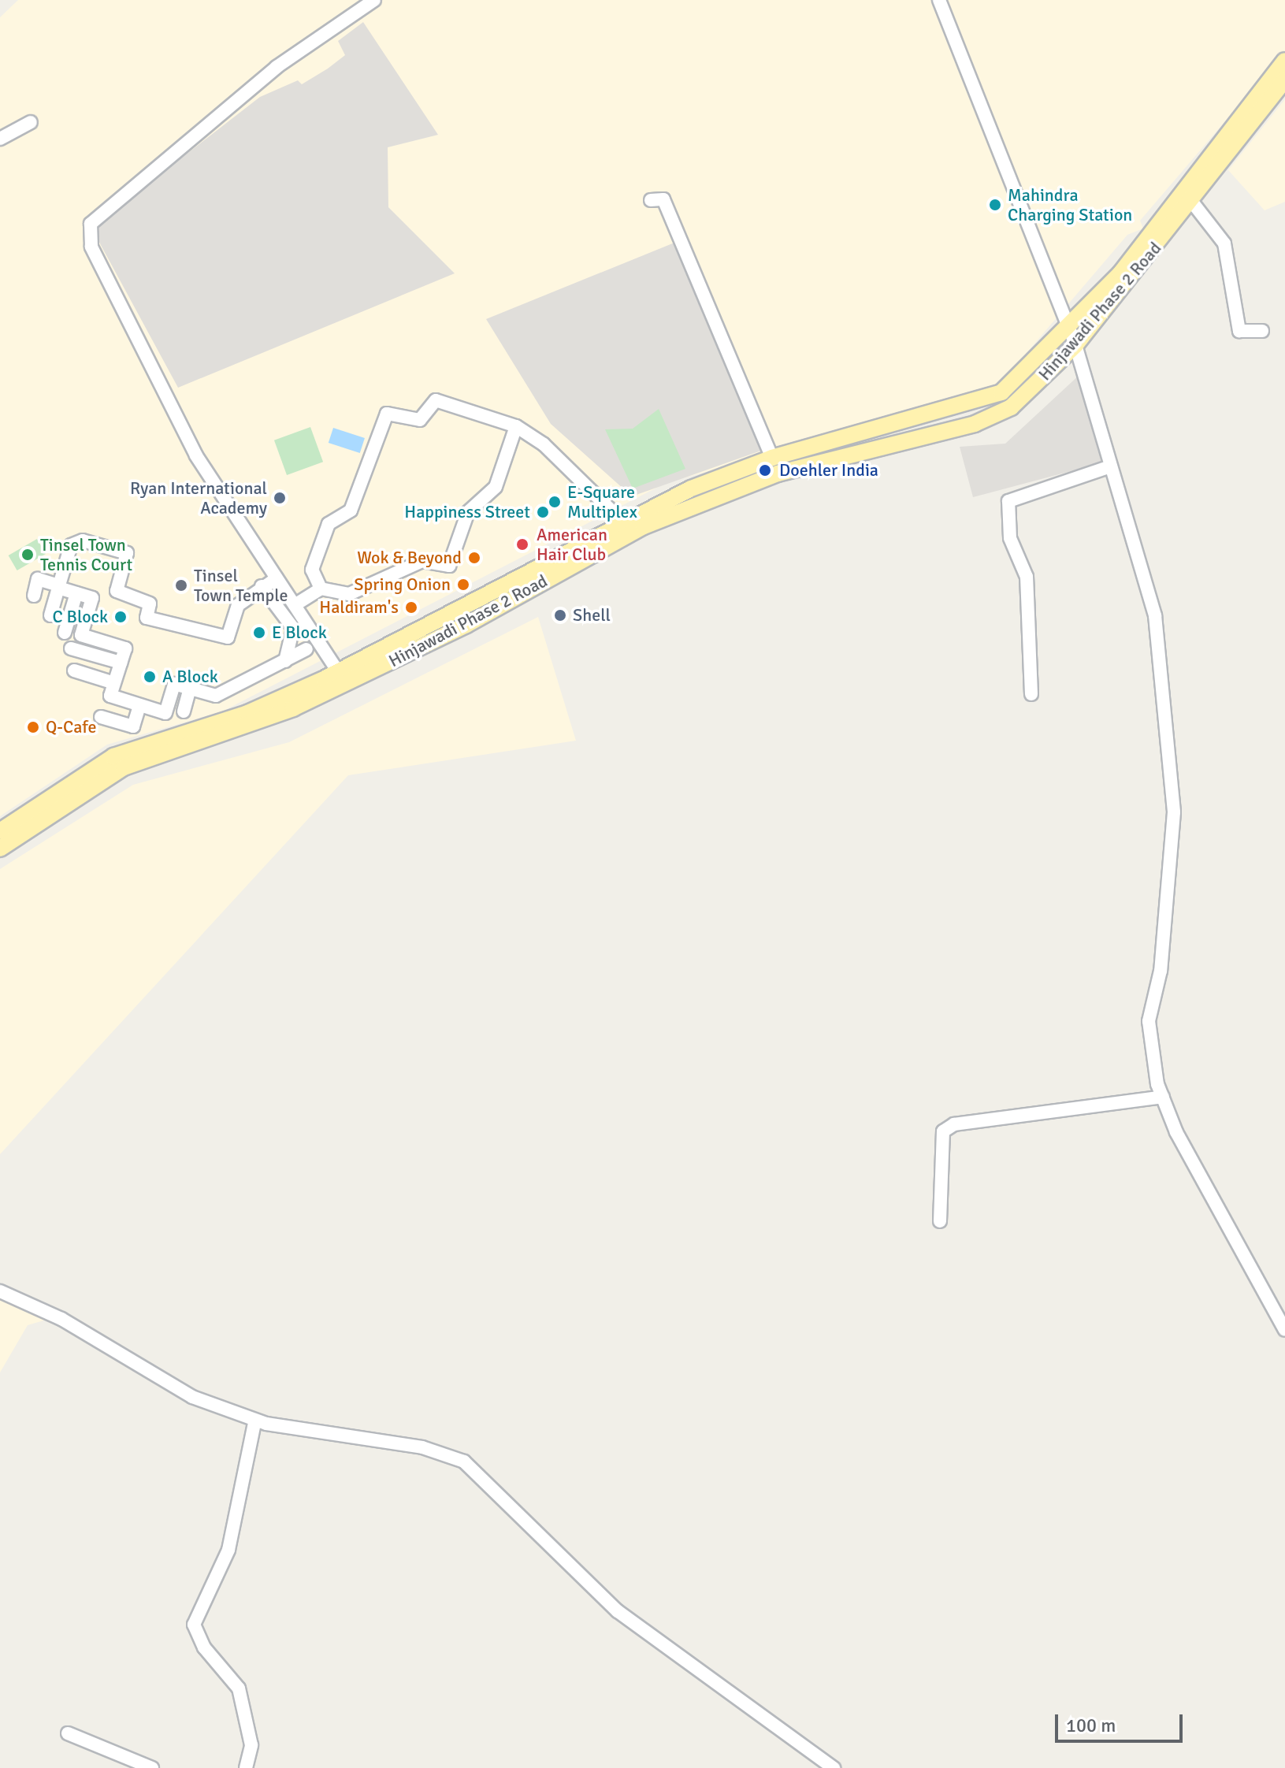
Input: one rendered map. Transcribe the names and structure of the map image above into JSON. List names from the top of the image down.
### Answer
{
  "streets": {
    "main road": ["Hinjawadi Phase 2 Road"]
  },
  "places": [
    "Mahindra Charging Station",
    "Doehler India",
    "Ryan International Academy",
    "E-Square Multiplex",
    "Happiness Street",
    "American Hair Club",
    "Tinsel Town Tennis Court",
    "Wok & Beyond",
    "Spring Onion",
    "Tinsel Town Temple",
    "Haldiram's",
    "Shell",
    "C Block",
    "E Block",
    "A Block",
    "Q-Cafe"
  ],
  "scale_bar": "100 m"
}
